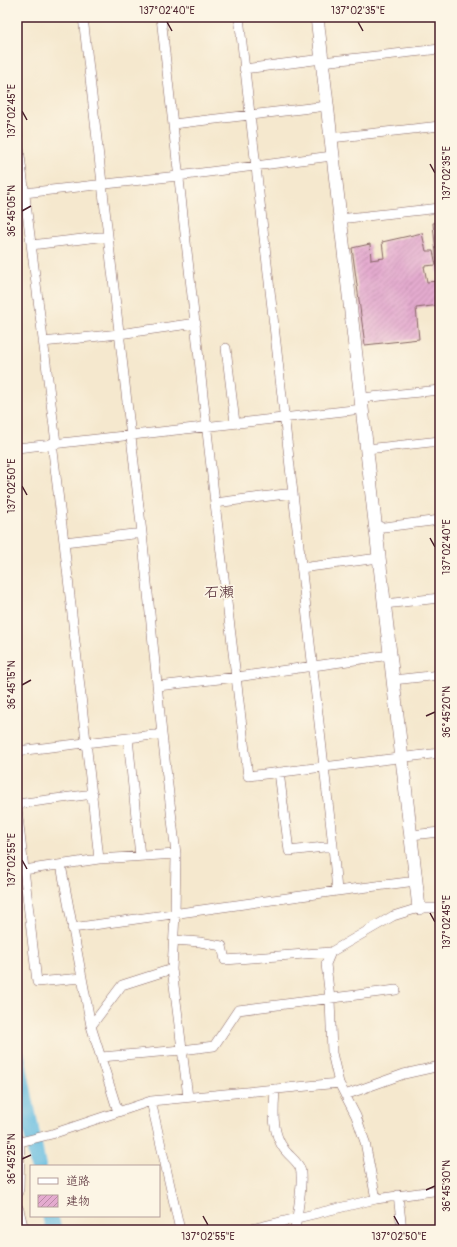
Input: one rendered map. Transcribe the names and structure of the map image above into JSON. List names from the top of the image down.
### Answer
{
  "districts": ["石瀬"],
  "legend": ["道路", "建物"],
  "coordinates": [
    "137°02'40\"E",
    "137°02'35\"E",
    "137°02'45\"E",
    "36°45'05\"N",
    "137°02'50\"E",
    "36°45'15\"N",
    "36°45'20\"N",
    "137°02'55\"E",
    "36°45'25\"N",
    "36°45'30\"N"
  ]
}
